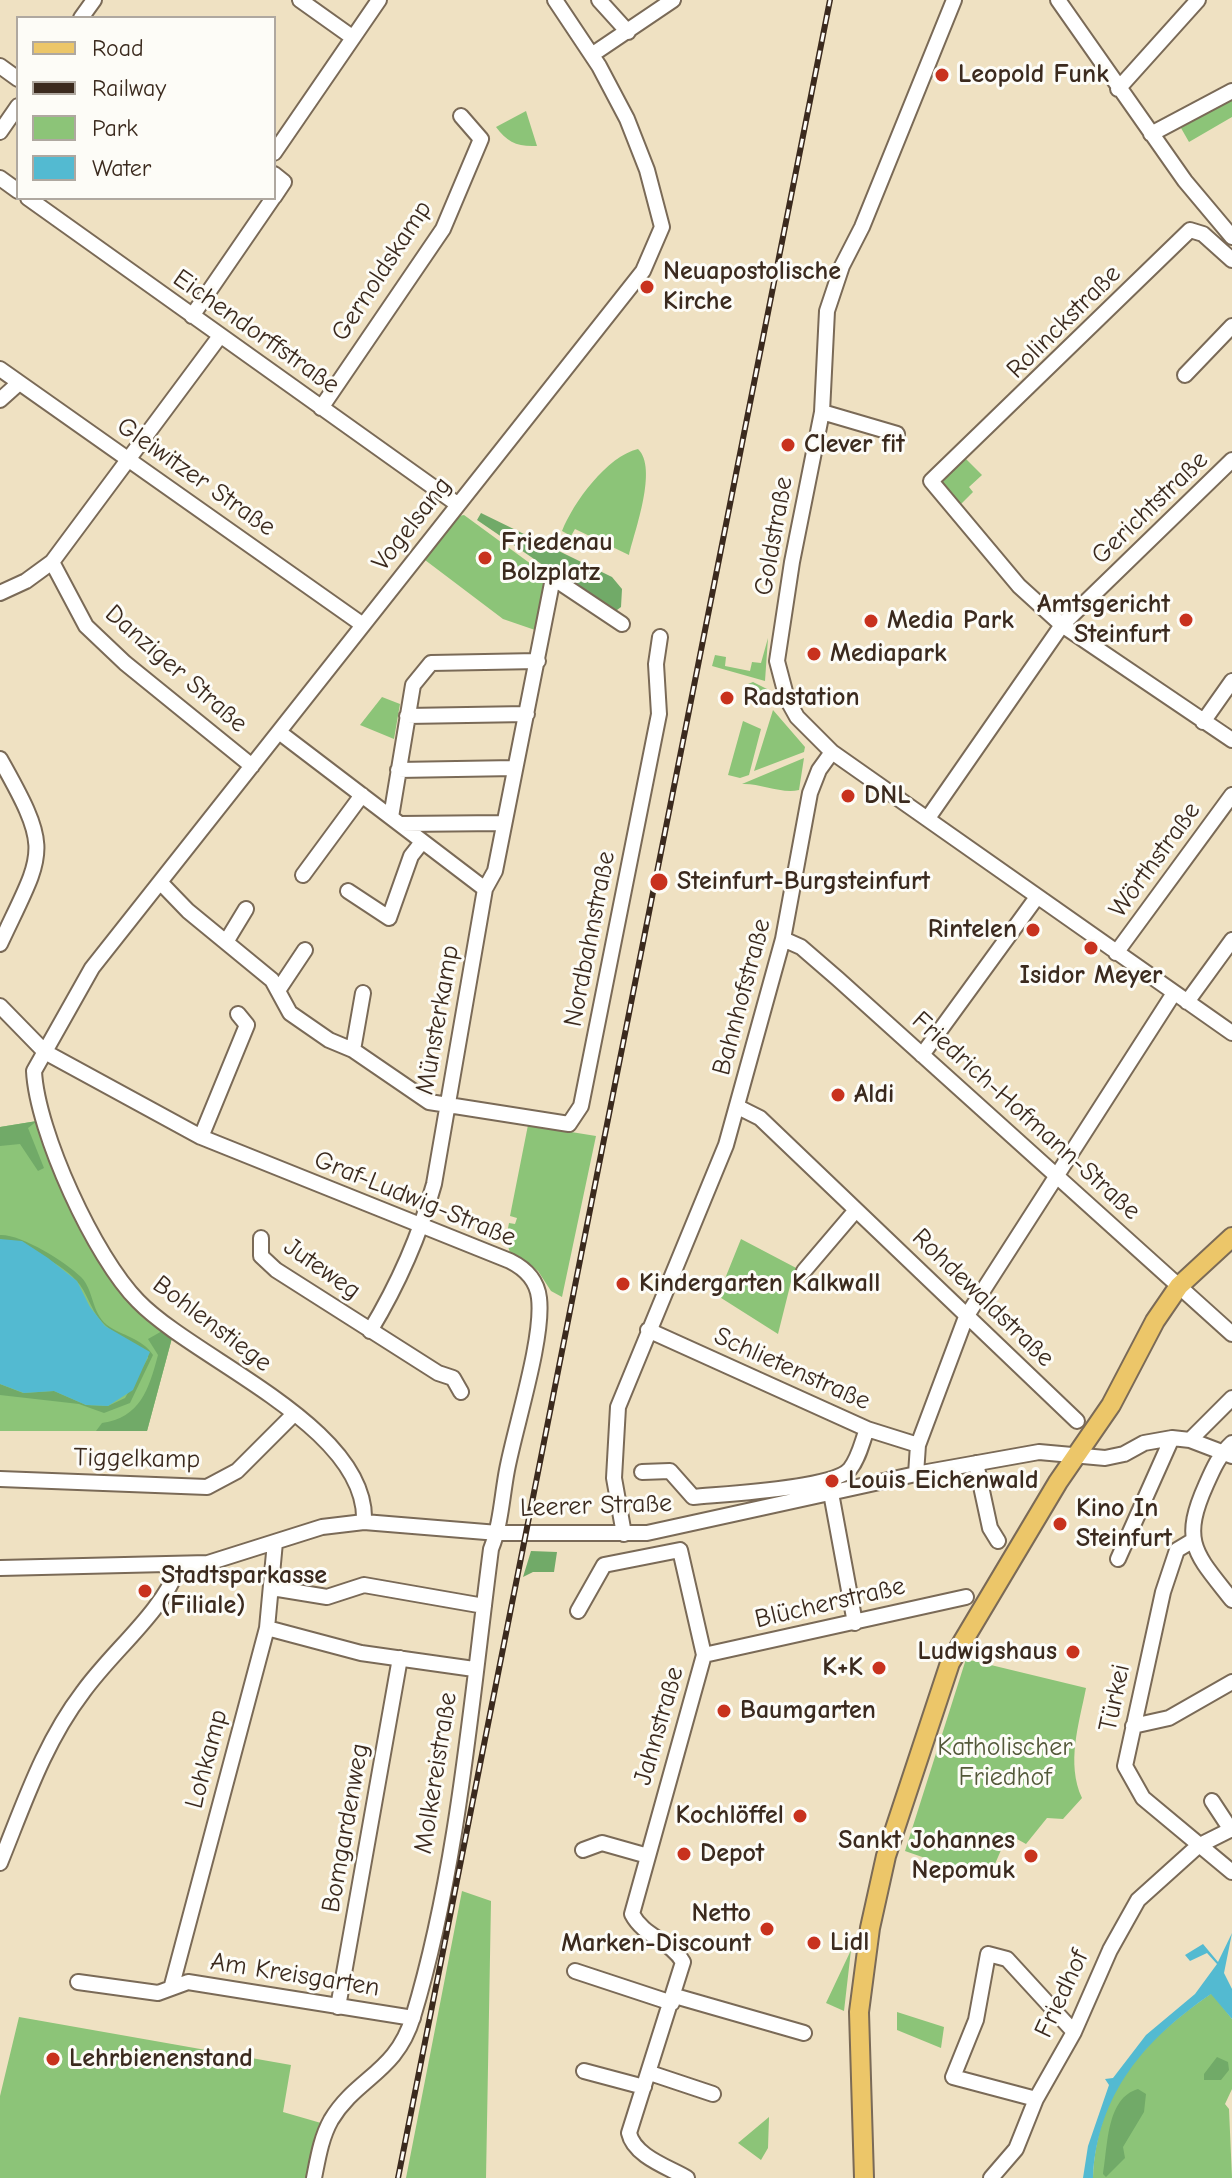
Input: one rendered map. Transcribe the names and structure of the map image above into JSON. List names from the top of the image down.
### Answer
{
  "streets": {
    "street": [
      "Gernoldskamp",
      "Rolinckstraße",
      "Eichendorffstraße",
      "Gleiwitzer Straße",
      "Gerichtstraße",
      "Vogelsang",
      "Goldstraße",
      "Danziger Straße",
      "Wörthstraße",
      "Nordbahnstraße",
      "Bahnhofstraße",
      "Münsterkamp",
      "Friedrich-Hofmann-Straße",
      "Graf-Ludwig-Straße",
      "Juteweg",
      "Rohdewaldstraße",
      "Bohlenstiege",
      "Schlietenstraße",
      "Tiggelkamp",
      "Leerer Straße",
      "Blücherstraße",
      "Türkei",
      "Jahnstraße",
      "Lohkamp",
      "Molkereistraße",
      "Bomgardenweg",
      "Am Kreisgarten",
      "Friedhof"
    ]
  },
  "crossings": [
    ["Gernoldskamp", "Eichendorffstraße"],
    ["Rolinckstraße", "Gerichtstraße"],
    ["Eichendorffstraße", "Vogelsang"],
    ["Gleiwitzer Straße", "Vogelsang"],
    ["Vogelsang", "Danziger Straße"],
    ["Vogelsang", "Nordbahnstraße"],
    ["Vogelsang", "Graf-Ludwig-Straße"],
    ["Vogelsang", "Bohlenstiege"],
    ["Goldstraße", "Bahnhofstraße"],
    ["Nordbahnstraße", "Münsterkamp"],
    ["Bahnhofstraße", "Friedrich-Hofmann-Straße"],
    ["Bahnhofstraße", "Rohdewaldstraße"],
    ["Bahnhofstraße", "Schlietenstraße"],
    ["Bahnhofstraße", "Leerer Straße"],
    ["Münsterkamp", "Graf-Ludwig-Straße"],
    ["Münsterkamp", "Juteweg"],
    ["Graf-Ludwig-Straße", "Juteweg"],
    ["Graf-Ludwig-Straße", "Bohlenstiege"],
    ["Graf-Ludwig-Straße", "Leerer Straße"],
    ["Graf-Ludwig-Straße", "Molkereistraße"],
    ["Bohlenstiege", "Tiggelkamp"],
    ["Bohlenstiege", "Leerer Straße"],
    ["Schlietenstraße", "Leerer Straße"],
    ["Leerer Straße", "Lohkamp"],
    ["Leerer Straße", "Molkereistraße"],
    ["Blücherstraße", "Jahnstraße"],
    ["Türkei", "Friedhof"],
    ["Lohkamp", "Am Kreisgarten"],
    ["Molkereistraße", "Am Kreisgarten"],
    ["Bomgardenweg", "Am Kreisgarten"]
  ],
  "parks": ["Katholischer Friedhof"],
  "places": [
    "Leopold Funk",
    "Neuapostolische Kirche",
    "Clever fit",
    "Friedenau Bolzplatz",
    "Amtsgericht Steinfurt",
    "Media Park",
    "Mediapark",
    "Radstation",
    "DNL",
    "Steinfurt-Burgsteinfurt",
    "Rintelen",
    "Isidor Meyer",
    "Aldi",
    "Kindergarten Kalkwall",
    "Louis Eichenwald",
    "Kino In Steinfurt",
    "Stadtsparkasse (Filiale)",
    "Ludwigshaus",
    "K+K",
    "Baumgarten",
    "Kochlöffel",
    "Depot",
    "Sankt Johannes Nepomuk",
    "Netto Marken-Discount",
    "Lidl",
    "Lehrbienenstand"
  ],
  "legend": [
    "Road",
    "Railway",
    "Park",
    "Water"
  ]
}
